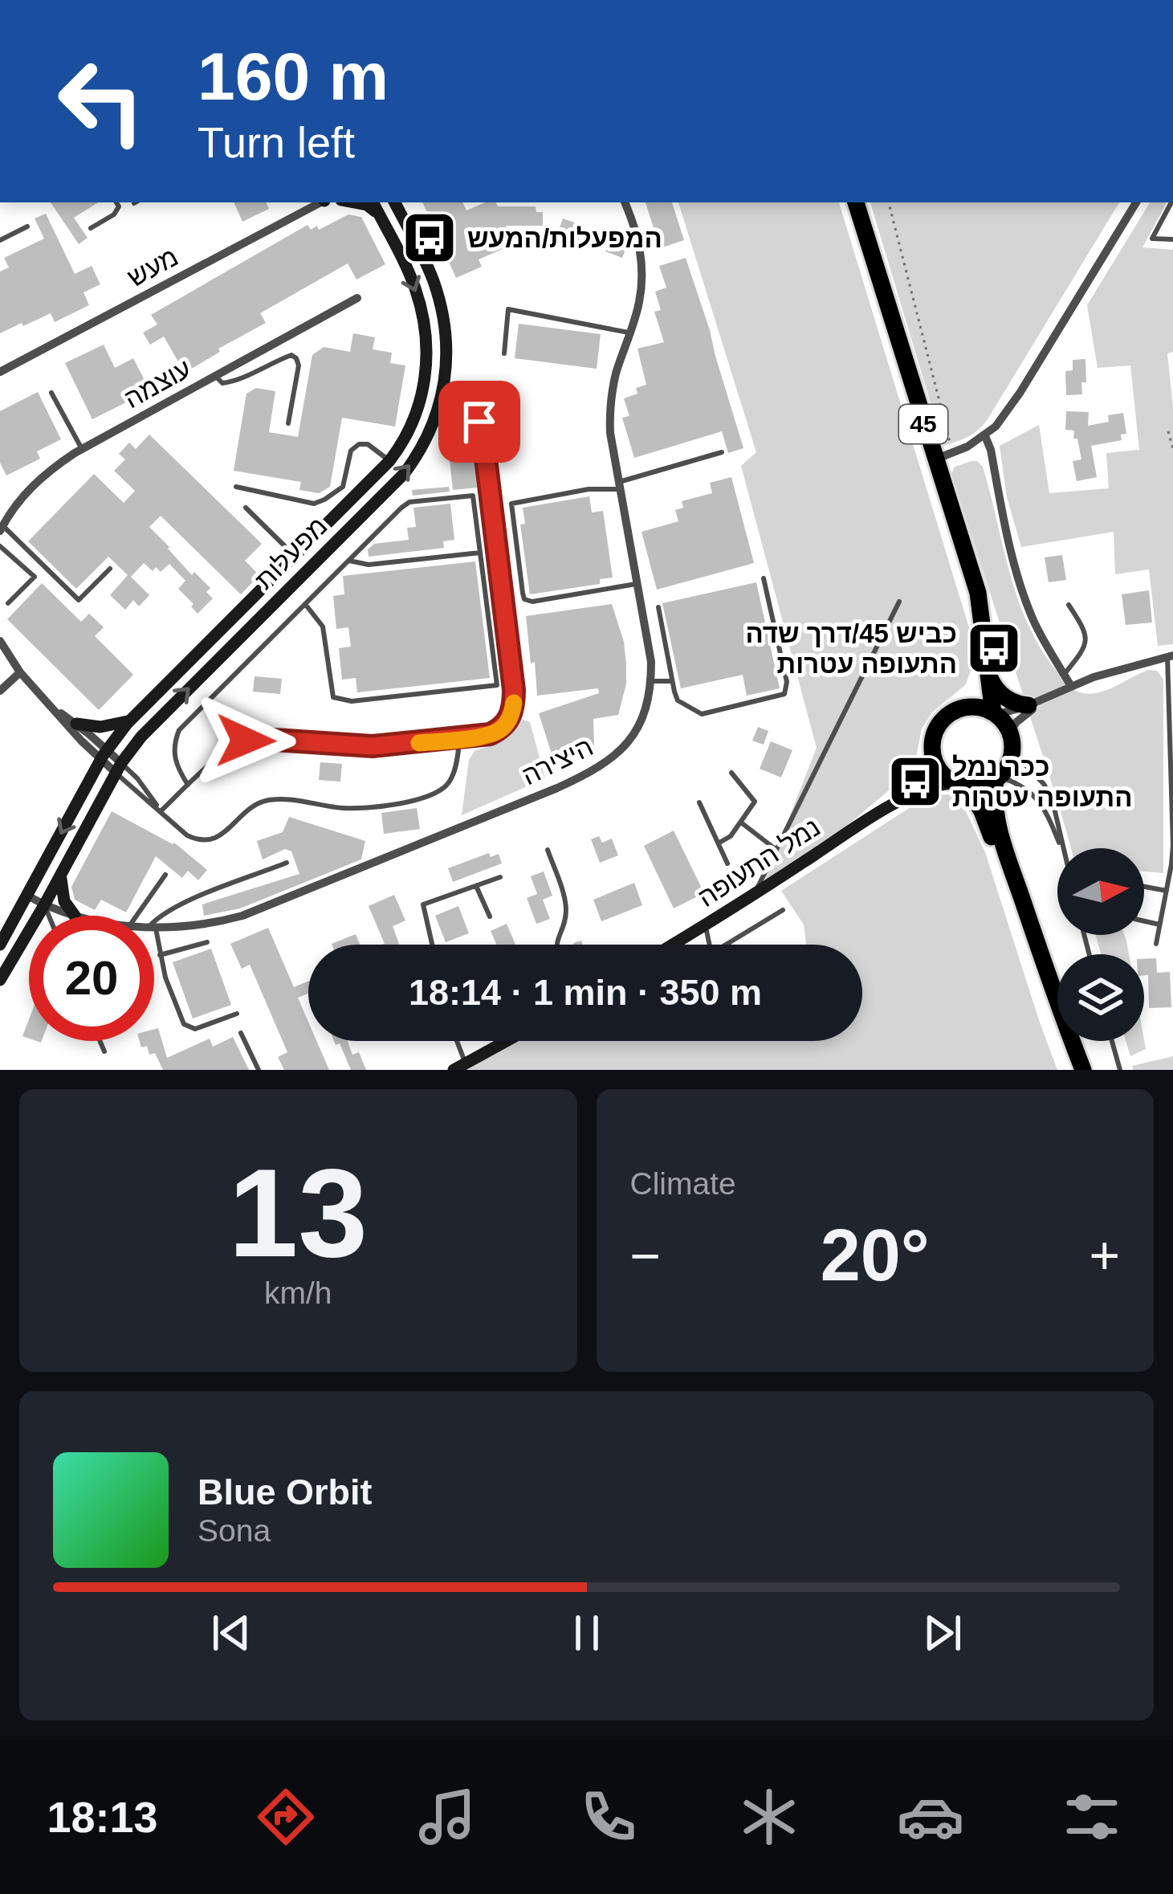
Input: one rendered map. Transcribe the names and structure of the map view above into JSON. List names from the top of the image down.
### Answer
{
  "streets": {
    "highway": ["45"],
    "street": [
      "מעש",
      "עוצמה",
      "מפעלות",
      "היצירה",
      "נמל התעופה"
    ]
  },
  "crossings": [
    ["45", "נמל התעופה"],
    ["מפעלות", "היצירה"]
  ],
  "places": {
    "bus stop": ["המפעלות/המעש", "כביש 45/דרך שדה התעופה עטרות", "ככר נמל התעופה עטרות"]
  },
  "north": "right",
  "page": {
    "turn": ["160 m", "Turn left"],
    "limit": "20",
    "trip": "18:14 · 1 min · 350 m",
    "tile": [
      ["13", "km/h"],
      "Climate"
    ],
    "heat": ["−", "20°", "+"],
    "song": ["Blue Orbit", "Sona"],
    "tabs": "18:13"
  }
}
